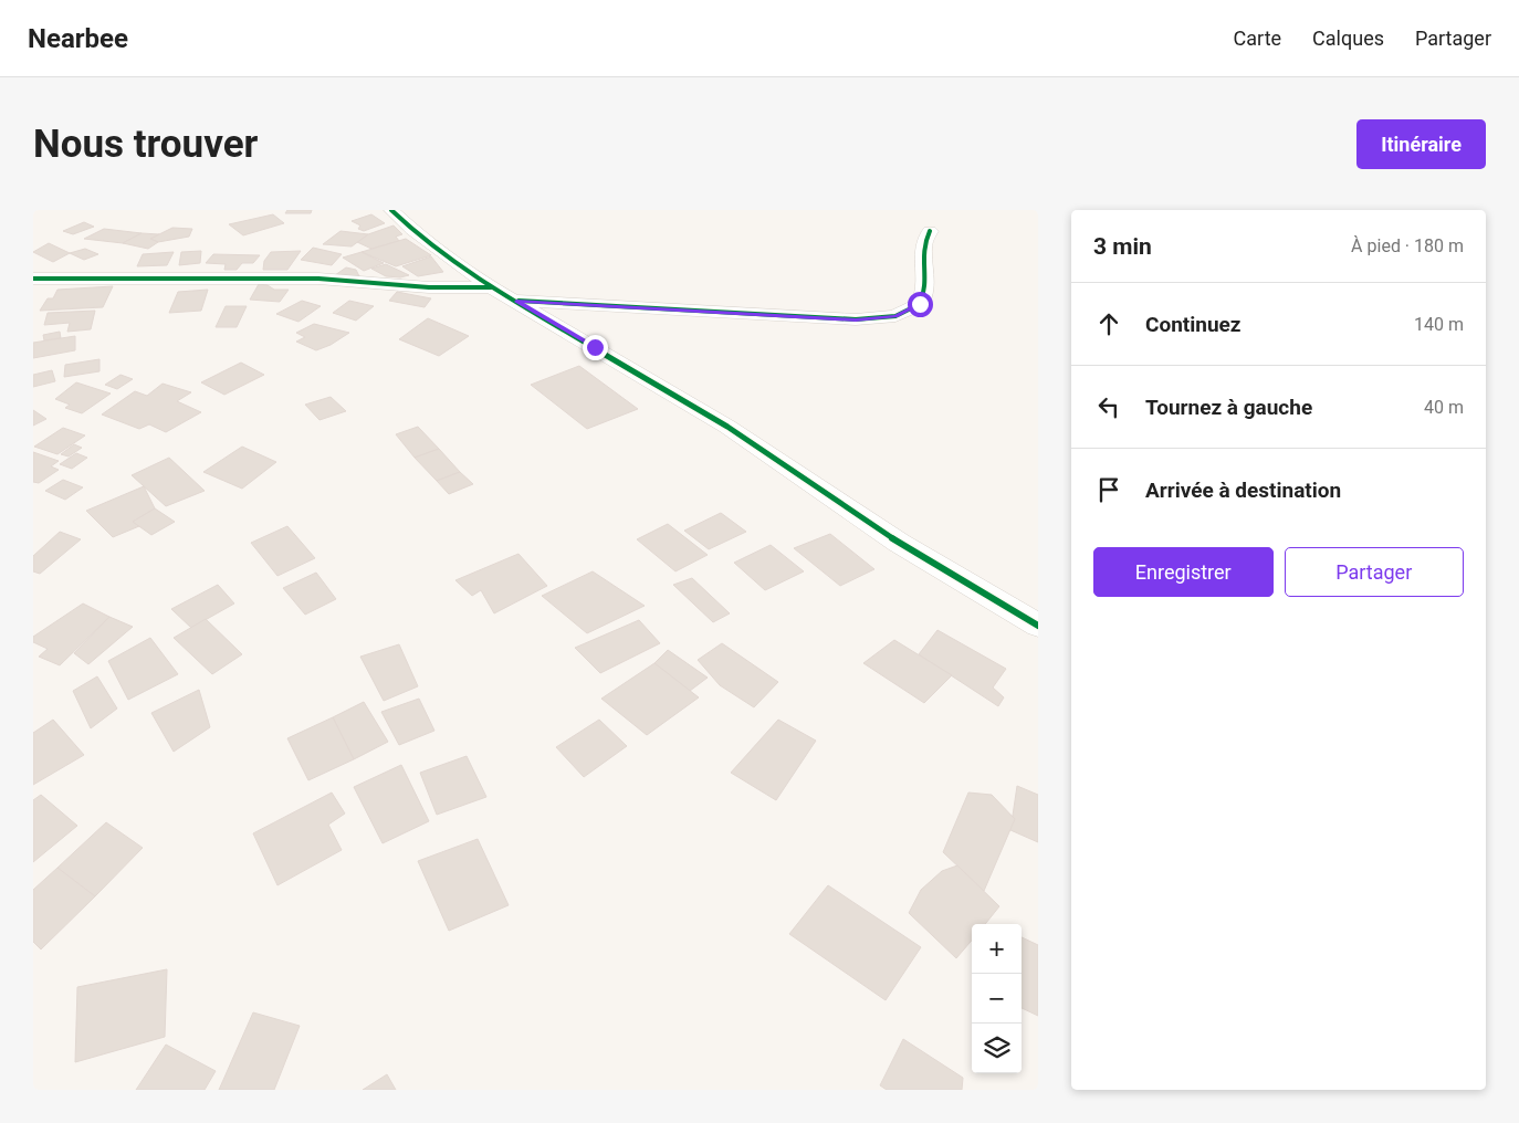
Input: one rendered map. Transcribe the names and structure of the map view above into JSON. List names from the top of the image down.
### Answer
{
  "page": {
    "header": "Nearbee",
    "nav": ["Carte", "Calques", "Partager"],
    "buttons": [
      "Itinéraire",
      ["Enregistrer", "Partager"]
    ],
    "title": "Nous trouver",
    "heading": ["3 min", "À pied · 180 m"],
    "list": [
      ["Continuez", "140 m"],
      ["Tournez à gauche", "40 m"],
      "Arrivée à destination"
    ],
    "map_buttons": ["+", "−"]
  }
}
